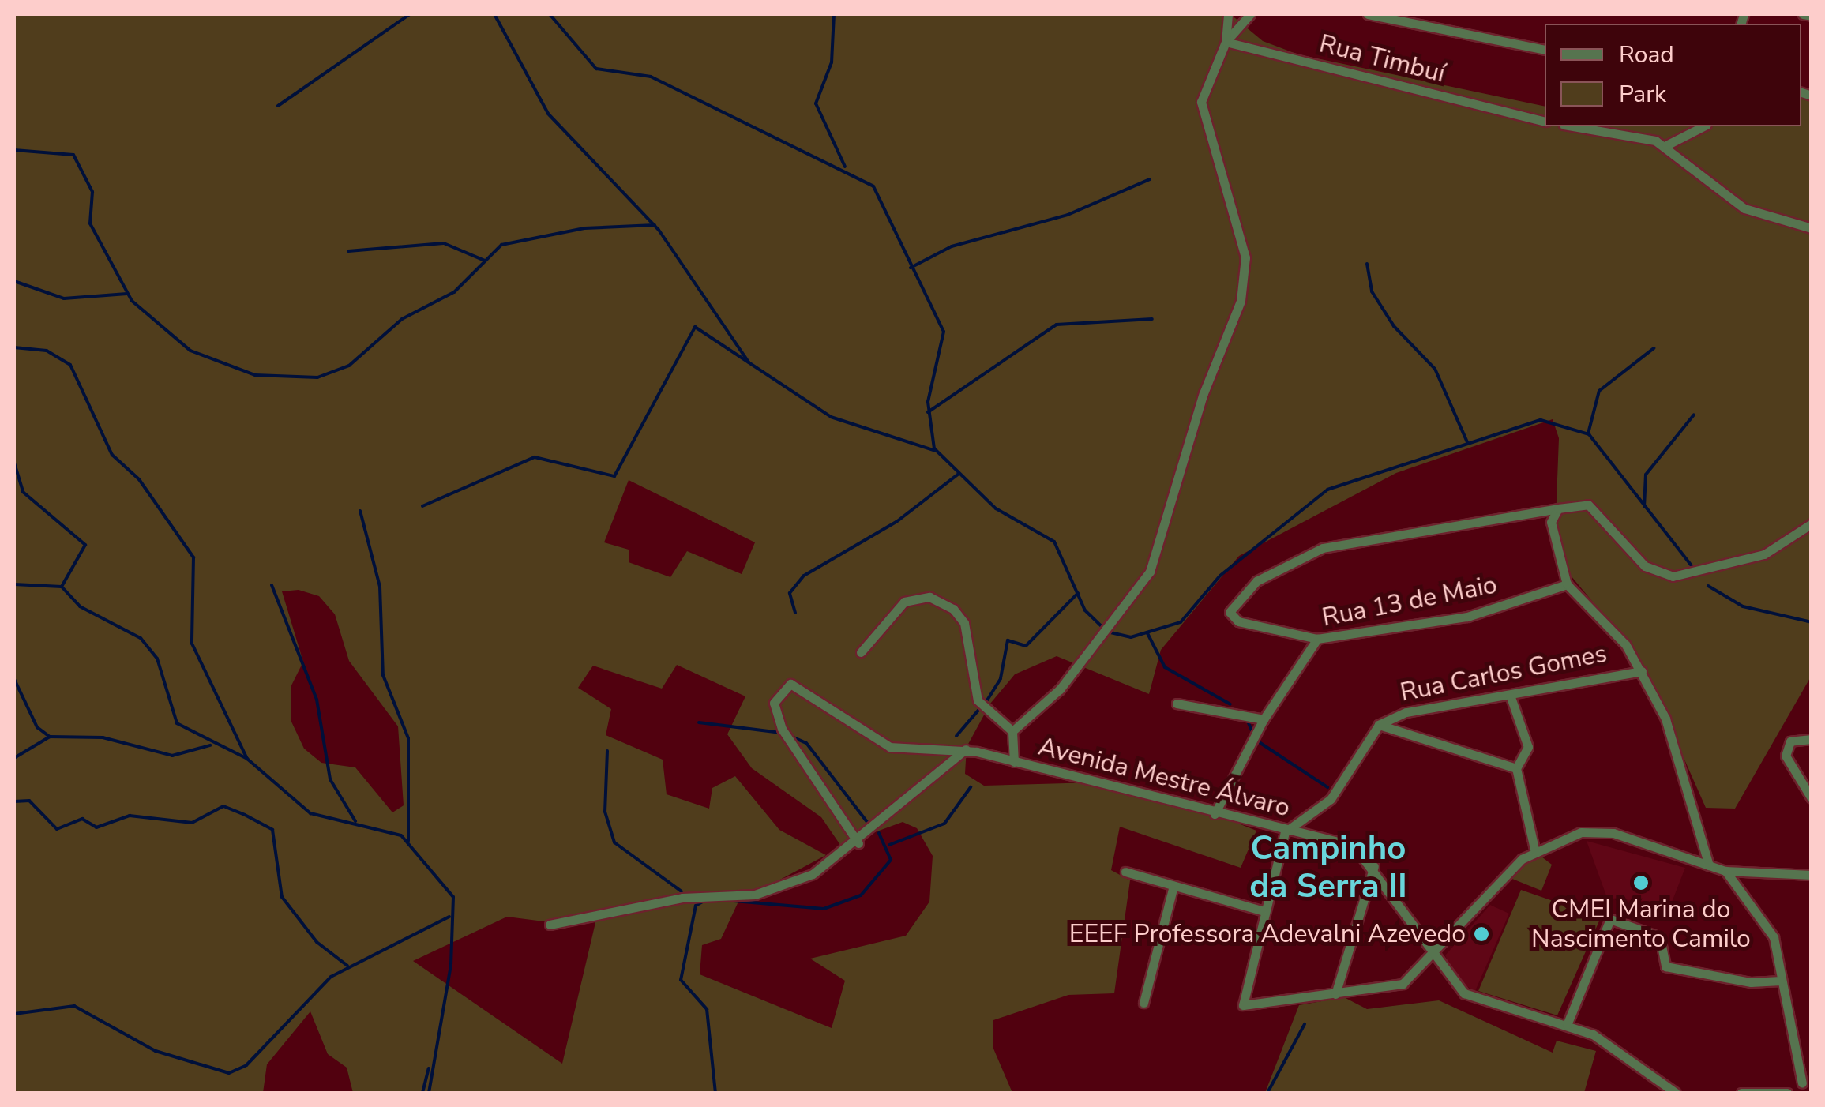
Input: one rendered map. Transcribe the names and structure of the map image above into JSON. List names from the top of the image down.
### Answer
{
  "streets": {
    "street": [
      "Rua Timbuí",
      "Rua 13 de Maio",
      "Rua Carlos Gomes",
      "Avenida Mestre Álvaro"
    ]
  },
  "crossings": [
    ["Rua 13 de Maio", "Avenida Mestre Álvaro"],
    ["Rua Carlos Gomes", "Avenida Mestre Álvaro"]
  ],
  "districts": ["Campinho da Serra II"],
  "places": ["CMEI Marina do Nascimento Camilo", "EEEF Professora Adevalni Azevedo"],
  "legend": ["Road", "Park"]
}
